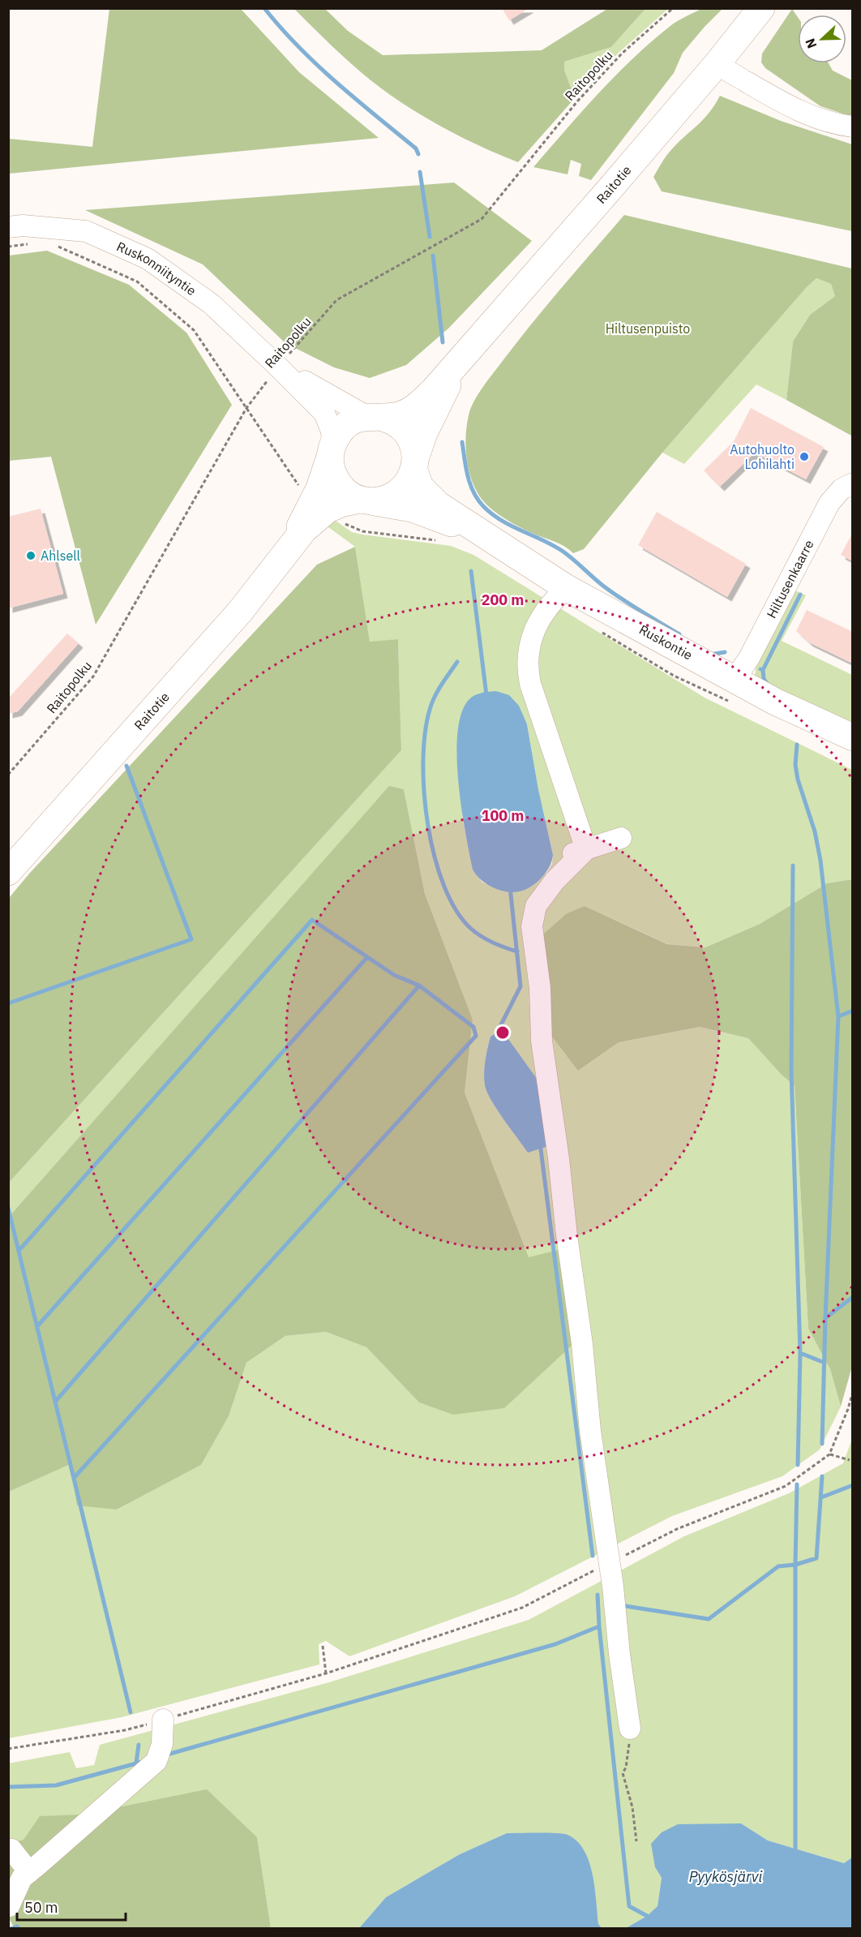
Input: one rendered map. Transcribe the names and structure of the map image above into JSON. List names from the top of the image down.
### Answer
{
  "streets": {
    "main road": ["Raitotie", "Ruskontie"],
    "street": ["Ruskonniityntie", "Hiltusenkaarre"],
    "path": ["Raitopolku"]
  },
  "crossings": [
    ["Raitopolku", "Ruskonniityntie"],
    ["Raitotie", "Ruskonniityntie"],
    ["Raitotie", "Ruskontie"],
    ["Ruskonniityntie", "Ruskontie"],
    ["Hiltusenkaarre", "Ruskontie"]
  ],
  "water": ["Pyykösjärvi"],
  "parks": ["Hiltusenpuisto"],
  "places": ["Autohuolto Lohilahti", "Ahlsell"],
  "scale_bar": "50 m",
  "north": "left",
  "rings": ["200 m", "100 m"]
}
